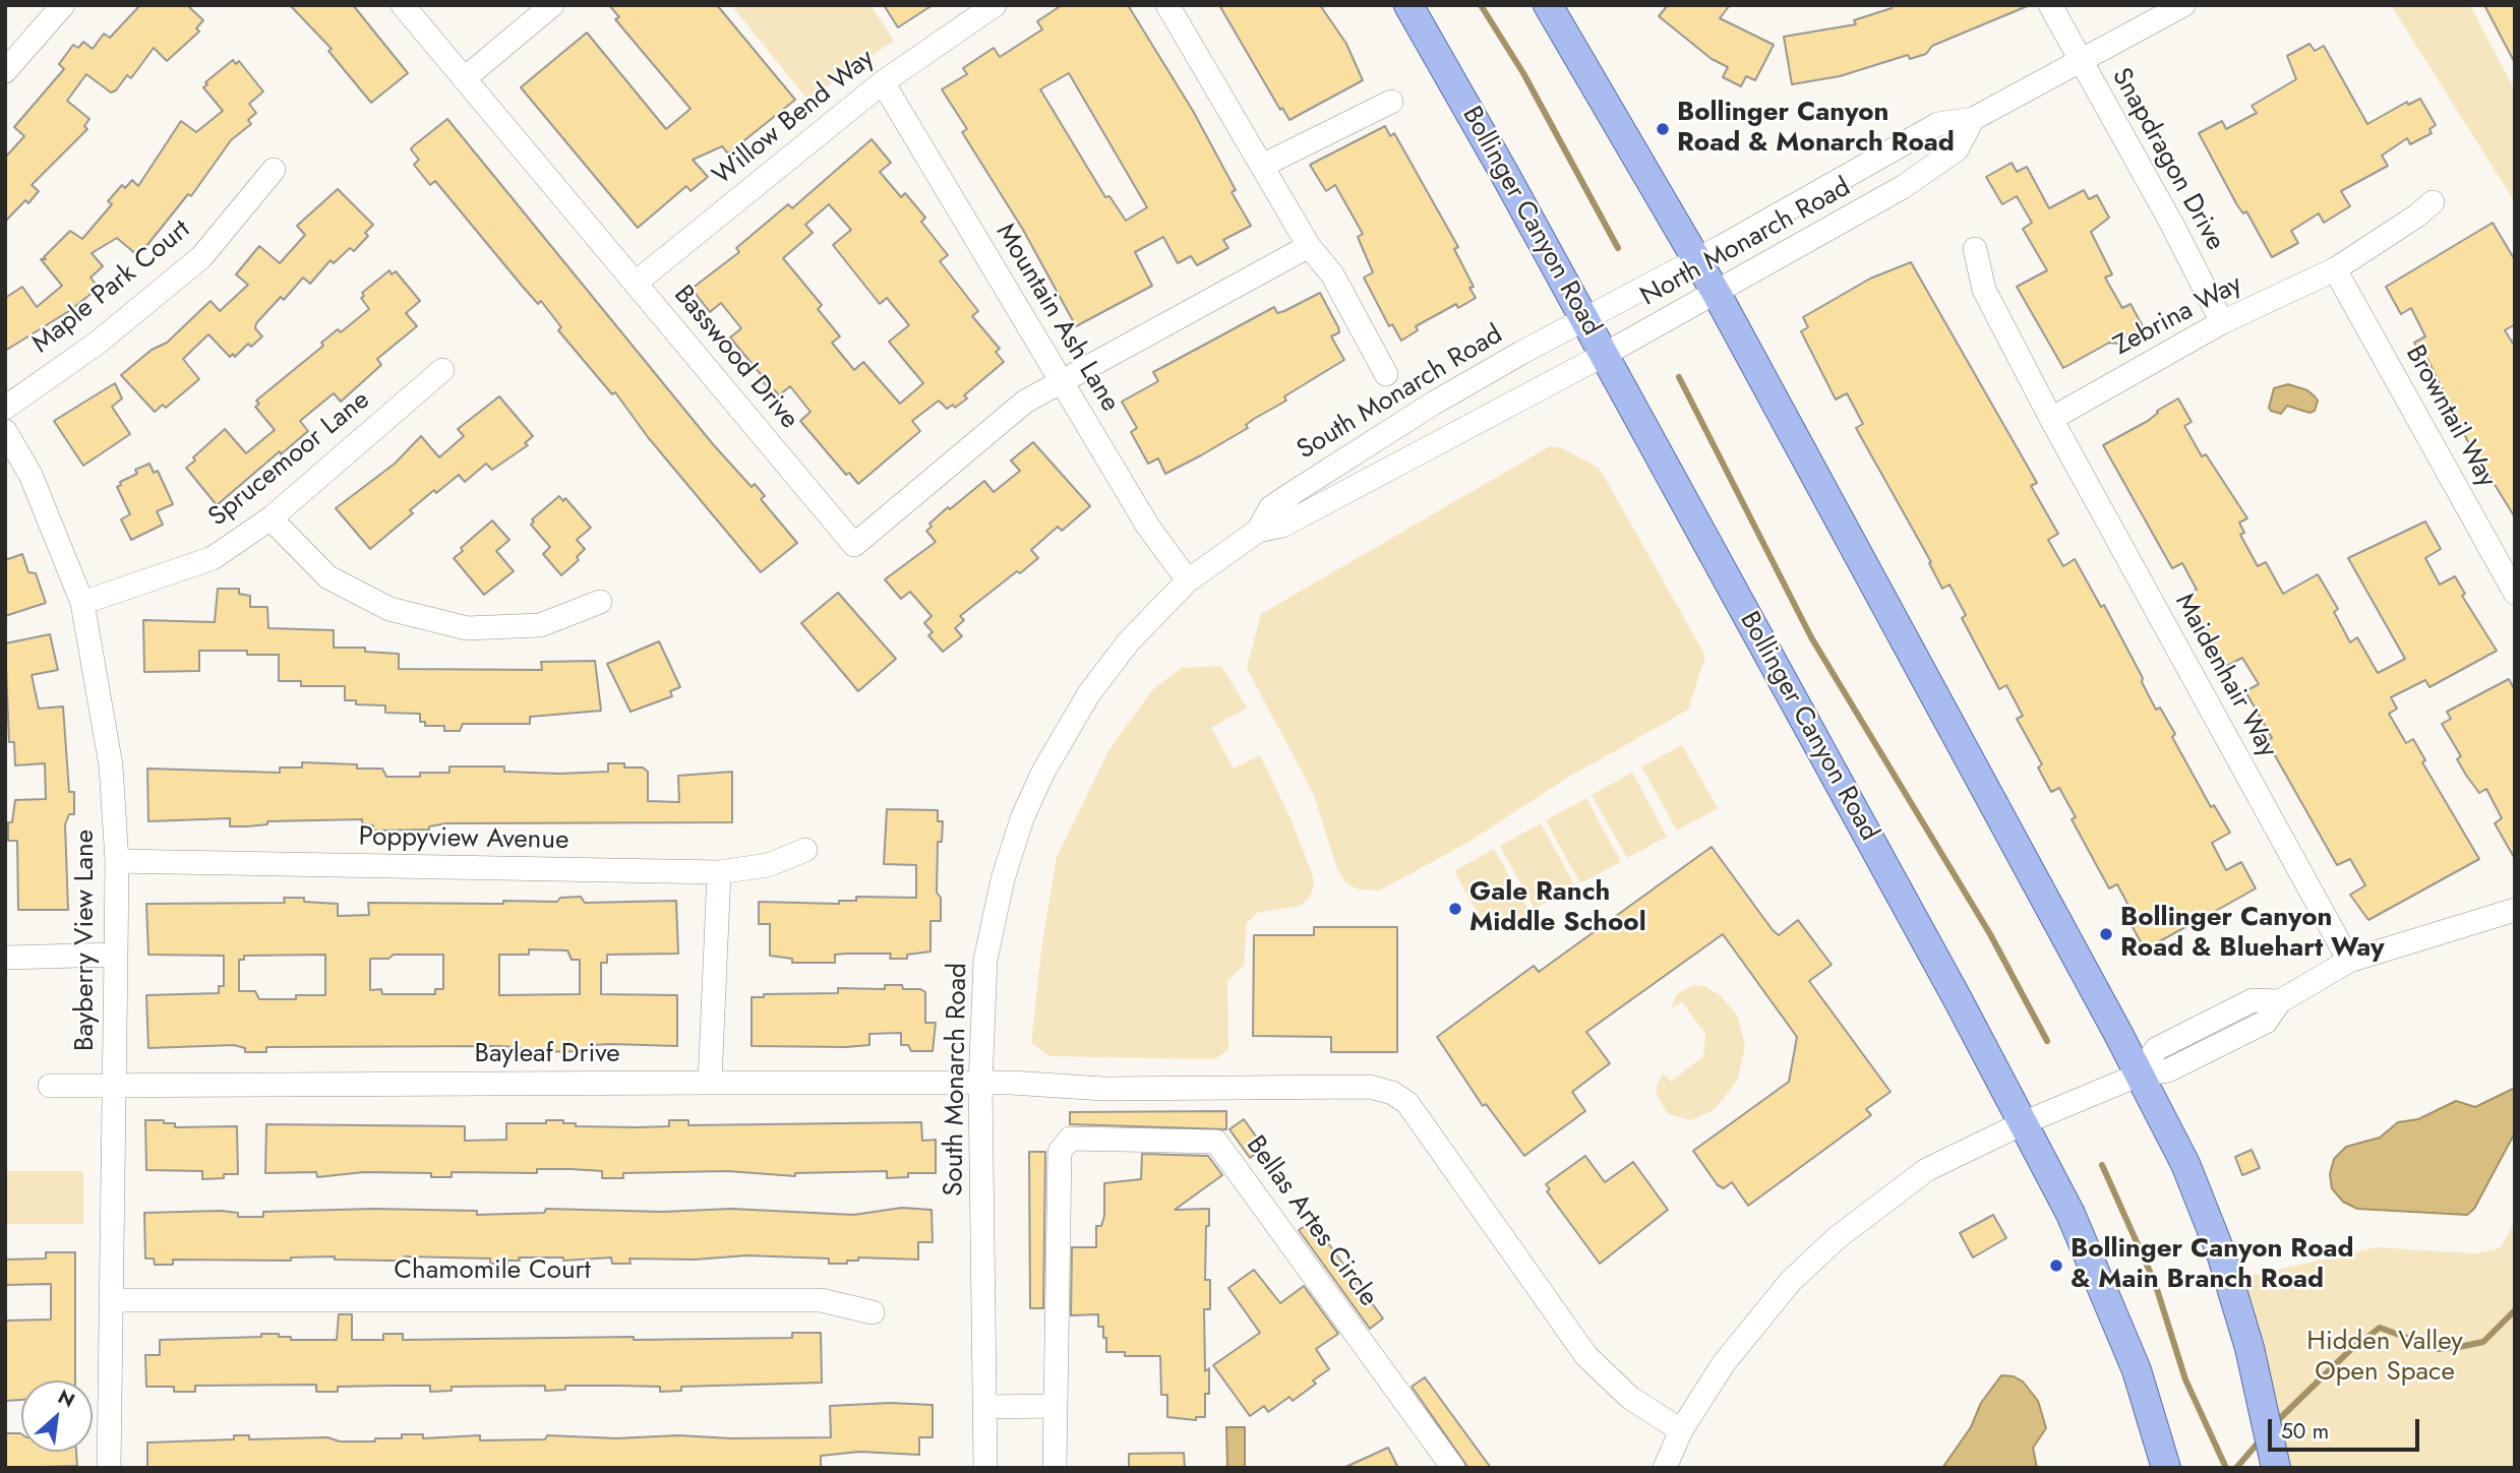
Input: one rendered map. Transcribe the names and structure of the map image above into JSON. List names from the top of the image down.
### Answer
{
  "streets": {
    "main road": ["Bollinger Canyon Road"],
    "street": [
      "Willow Bend Way",
      "Snapdragon Drive",
      "North Monarch Road",
      "Maple Park Court",
      "Zebrina Way",
      "Mountain Ash Lane",
      "Basswood Drive",
      "South Monarch Road",
      "Browntail Way",
      "Sprucemoor Lane",
      "Maidenhair Way",
      "Poppyview Avenue",
      "Bayberry View Lane",
      "Bayleaf Drive",
      "Bellas Artes Circle",
      "Chamomile Court"
    ]
  },
  "crossings": [
    ["Willow Bend Way", "Mountain Ash Lane"],
    ["Willow Bend Way", "Basswood Drive"],
    ["Snapdragon Drive", "North Monarch Road"],
    ["Snapdragon Drive", "Zebrina Way"],
    ["Bollinger Canyon Road", "North Monarch Road"],
    ["Bollinger Canyon Road", "South Monarch Road"],
    ["North Monarch Road", "South Monarch Road"],
    ["Zebrina Way", "Browntail Way"],
    ["Zebrina Way", "Maidenhair Way"],
    ["Mountain Ash Lane", "Basswood Drive"],
    ["Mountain Ash Lane", "South Monarch Road"],
    ["South Monarch Road", "Bayleaf Drive"],
    ["Sprucemoor Lane", "Bayberry View Lane"],
    ["Poppyview Avenue", "Bayberry View Lane"],
    ["Bayberry View Lane", "Bayleaf Drive"],
    ["Bayberry View Lane", "Chamomile Court"]
  ],
  "parks": ["Hidden Valley Open Space"],
  "places": [
    "Bollinger Canyon Road & Monarch Road",
    "Gale Ranch Middle School",
    "Bollinger Canyon Road & Bluehart Way",
    "Bollinger Canyon Road & Main Branch Road"
  ],
  "scale_bar": "50 m",
  "north": "top right"
}
